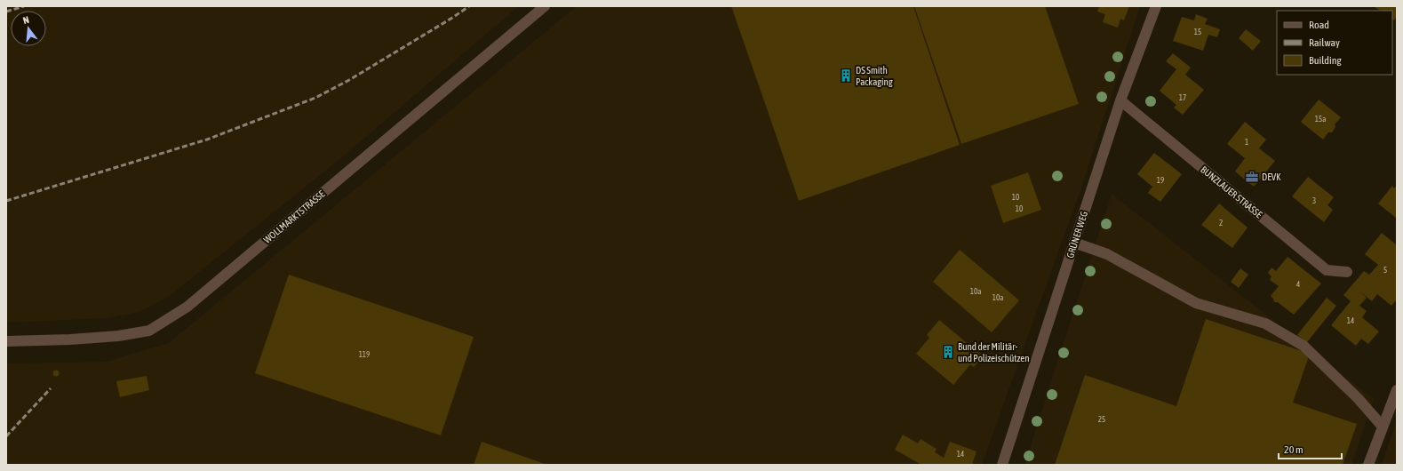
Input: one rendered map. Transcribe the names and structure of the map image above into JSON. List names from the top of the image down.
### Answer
{
  "streets": {
    "street": ["BUNZLAUER STRASSE", "WOLLMARKTSTRASSE", "GRÜNER WEG"]
  },
  "crossings": [
    ["BUNZLAUER STRASSE", "GRÜNER WEG"]
  ],
  "places": {
    "building": ["DS Smith Packaging", "Bund der Militär- und Polizeischützen"],
    "office": ["DEVK"]
  },
  "house_numbers": [
    "15",
    "17",
    "15a",
    "1",
    "19",
    "10",
    "3",
    "10",
    "2",
    "5",
    "4",
    "10a",
    "10a",
    "14",
    "119",
    "25",
    "14"
  ],
  "legend": ["Road", "Railway", "Building"],
  "scale_bar": "20 m",
  "north": "top"
}
